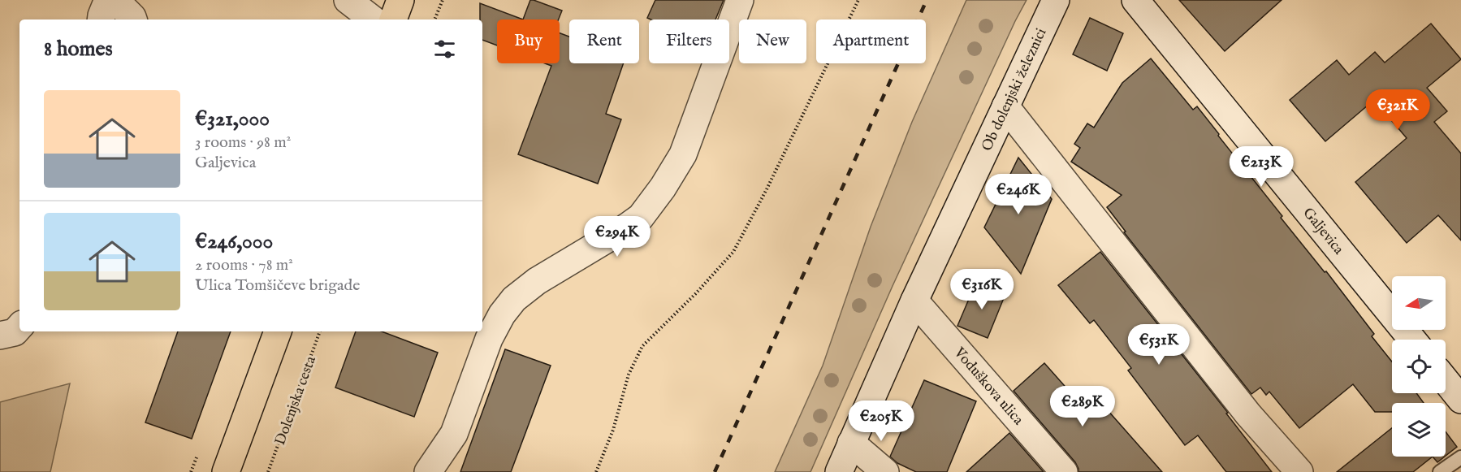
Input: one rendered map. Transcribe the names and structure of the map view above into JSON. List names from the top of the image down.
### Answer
{
  "streets": {
    "street": ["Ob dolenjski železnici", "Galjevica", "Voduškova ulica"],
    "path": ["Dolenjska cesta"]
  },
  "crossings": [
    ["Ob dolenjski železnici", "Voduškova ulica"]
  ],
  "north": "left",
  "page": {
    "chip": [
      "Buy",
      "Rent",
      "Filters",
      "New",
      "Apartment"
    ],
    "heading": "8 homes",
    "list": [
      {
        "name": "€321,000",
        "note": "3 rooms · 98 m² · Galjevica"
      },
      {
        "name": "€246,000",
        "note": "2 rooms · 78 m² · Ulica Tomšičeve brigade"
      }
    ],
    "price": [
      "€321K",
      "€213K",
      "€246K",
      "€294K",
      "€316K",
      "€531K",
      "€289K",
      "€205K"
    ]
  }
}
